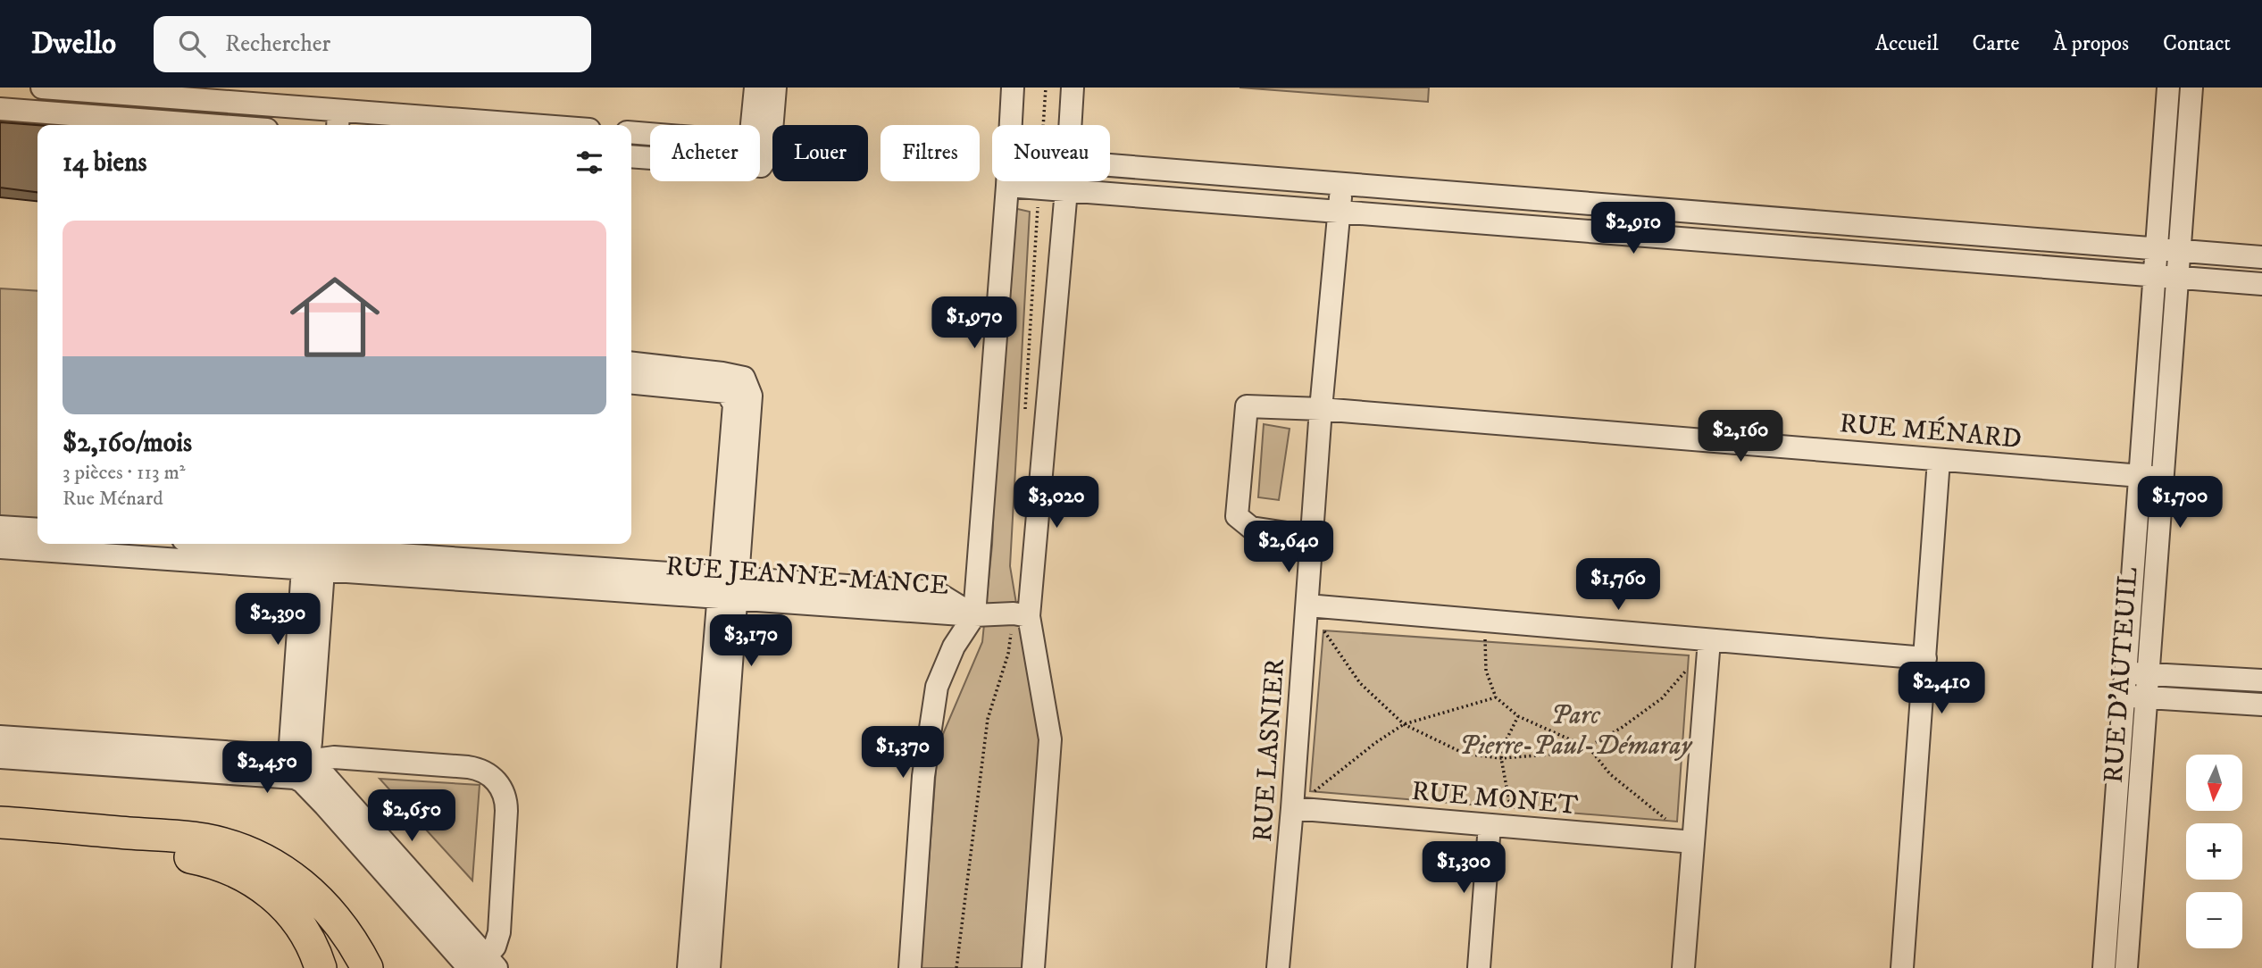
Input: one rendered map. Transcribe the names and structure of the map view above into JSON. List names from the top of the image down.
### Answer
{
  "streets": {
    "street": [
      "RUE MÉNARD",
      "RUE JEANNE-MANCE",
      "RUE D'AUTEUIL",
      "RUE LASNIER",
      "RUE MONET"
    ]
  },
  "crossings": [
    ["RUE MÉNARD", "RUE D'AUTEUIL"],
    ["RUE MÉNARD", "RUE LASNIER"],
    ["RUE LASNIER", "RUE MONET"]
  ],
  "parks": ["Parc Pierre-Paul-Démaray"],
  "north": "bottom",
  "page": {
    "header": "Dwello",
    "search": "Rechercher",
    "nav": [
      "Accueil",
      "Carte",
      "À propos",
      "Contact"
    ],
    "chip": [
      "Acheter",
      "Louer",
      "Filtres",
      "Nouveau"
    ],
    "heading": "14 biens",
    "list": [
      {
        "name": "$2,160/mois",
        "note": "3 pièces · 113 m² · Rue Ménard"
      }
    ],
    "price": [
      "$2,910",
      "$1,970",
      "$2,160",
      "$3,020",
      "$1,700",
      "$2,640",
      "$1,760",
      "$2,390",
      "$3,170",
      "$2,410",
      "$1,370",
      "$2,450",
      "$2,650",
      "$1,300"
    ],
    "map_buttons": ["+", "−"]
  }
}
